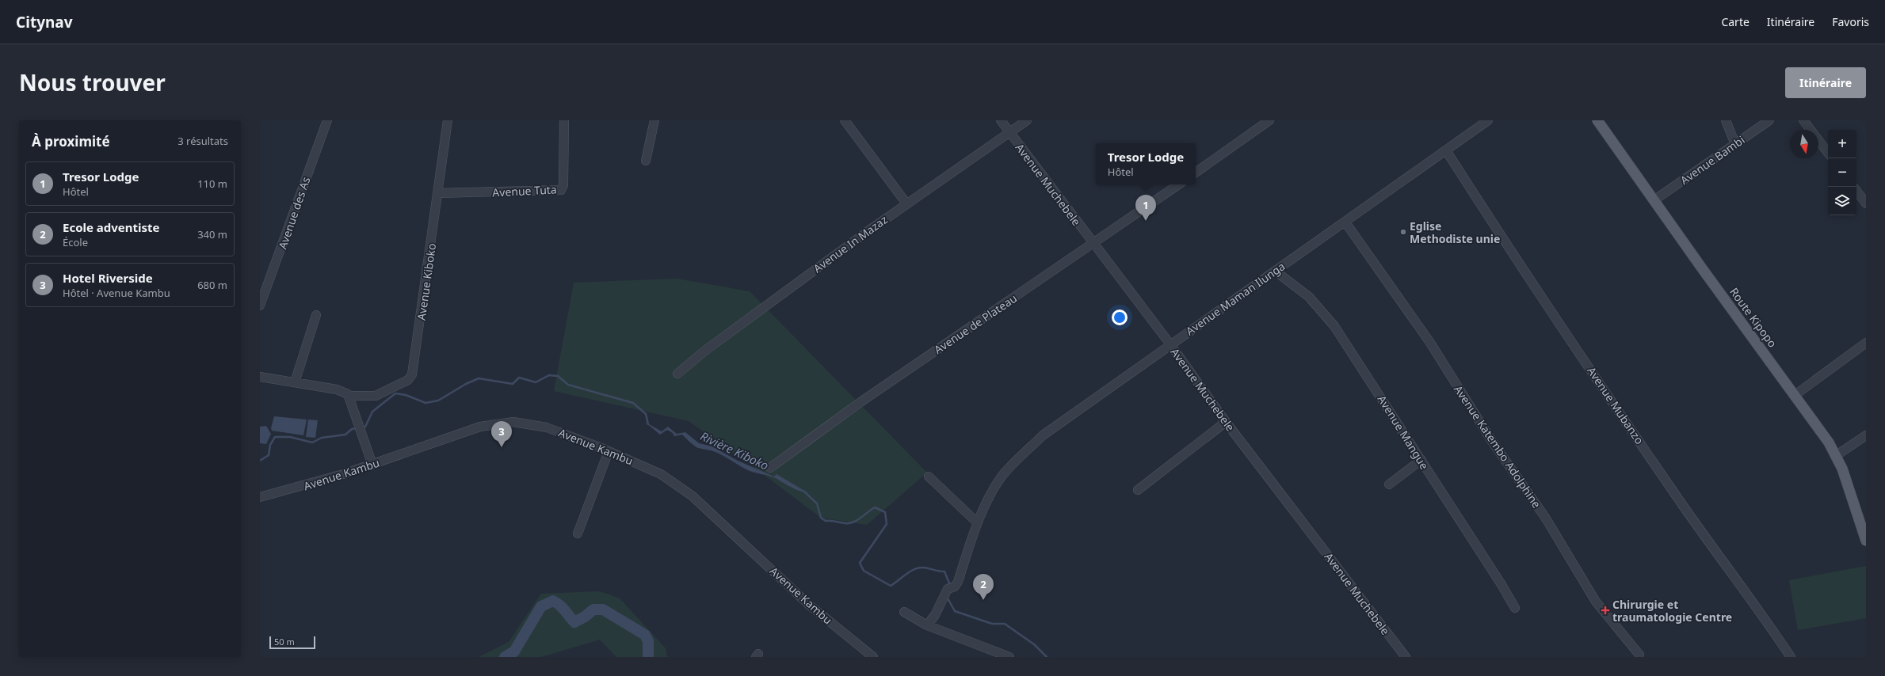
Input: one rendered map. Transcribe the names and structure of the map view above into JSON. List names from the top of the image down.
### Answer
{
  "streets": {
    "main road": ["Route Kipopo"],
    "street": [
      "Avenue Bambi",
      "Avenue Muchebele",
      "Avenue Tuta",
      "Avenue des As",
      "Avenue In Mazaz",
      "Avenue Kiboko",
      "Avenue Maman Ilunga",
      "Avenue de Plateau",
      "Avenue Mubanzo",
      "Avenue Mangue",
      "Avenue Kambu",
      "Avenue Katembo Adolphine"
    ]
  },
  "crossings": [
    ["Avenue Bambi", "Route Kipopo"],
    ["Avenue Muchebele", "Avenue In Mazaz"],
    ["Avenue Muchebele", "Avenue Maman Ilunga"],
    ["Avenue Muchebele", "Avenue de Plateau"],
    ["Avenue Tuta", "Avenue Kiboko"],
    ["Avenue Maman Ilunga", "Avenue Mubanzo"],
    ["Avenue Maman Ilunga", "Avenue Mangue"],
    ["Avenue Maman Ilunga", "Avenue Katembo Adolphine"]
  ],
  "water": ["Rivière Kiboko"],
  "places": {
    "other": ["Eglise Methodiste unie"],
    "health": ["Chirurgie et traumatologie Centre"]
  },
  "scale_bar": "50 m",
  "north": "bottom",
  "page": {
    "header": "Citynav",
    "nav": ["Carte", "Itinéraire", "Favoris"],
    "title": "Nous trouver",
    "buttons": "Itinéraire",
    "heading": ["À proximité", "3 résultats"],
    "map_buttons": ["+", "−"],
    "popup": ["Tresor Lodge", "Hôtel"],
    "list": [
      {
        "mark": "1",
        "name": "Tresor Lodge",
        "note": "Hôtel",
        "value": "110 m"
      },
      {
        "mark": "2",
        "name": "Ecole adventiste",
        "note": "École",
        "value": "340 m"
      },
      {
        "mark": "3",
        "name": "Hotel Riverside",
        "note": "Hôtel · Avenue Kambu",
        "value": "680 m"
      }
    ],
    "pins": ["1", "3", "2"],
    "scale": "50 m"
  }
}
